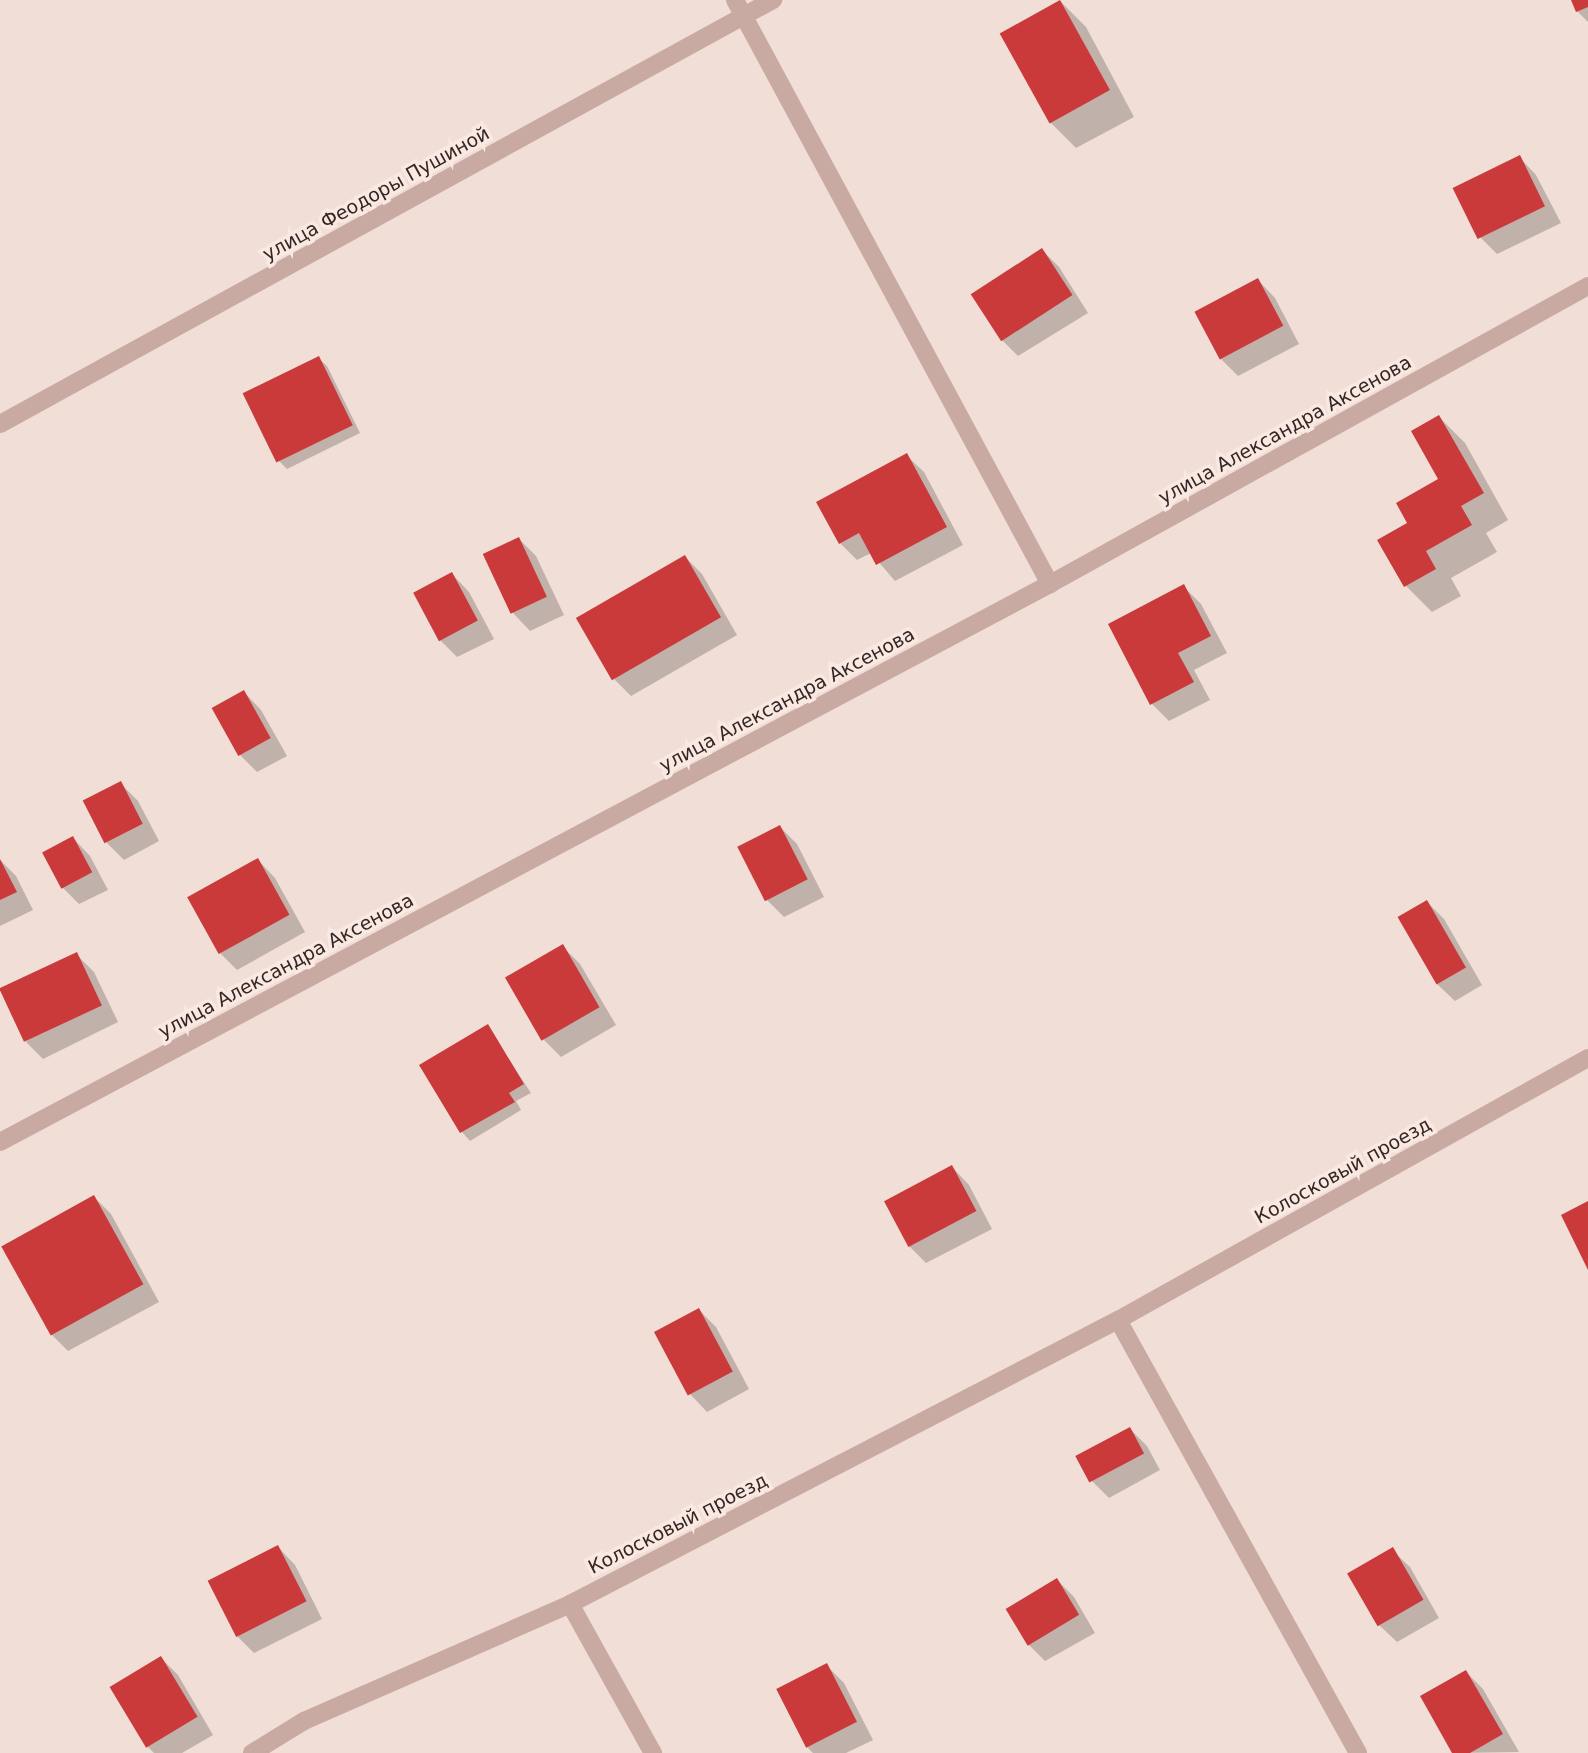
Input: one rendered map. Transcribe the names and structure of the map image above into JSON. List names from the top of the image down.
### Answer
{
  "streets": {
    "street": ["улица Феодоры Пушиной", "улица Александра Аксенова", "Колосковый проезд"]
  }
}
